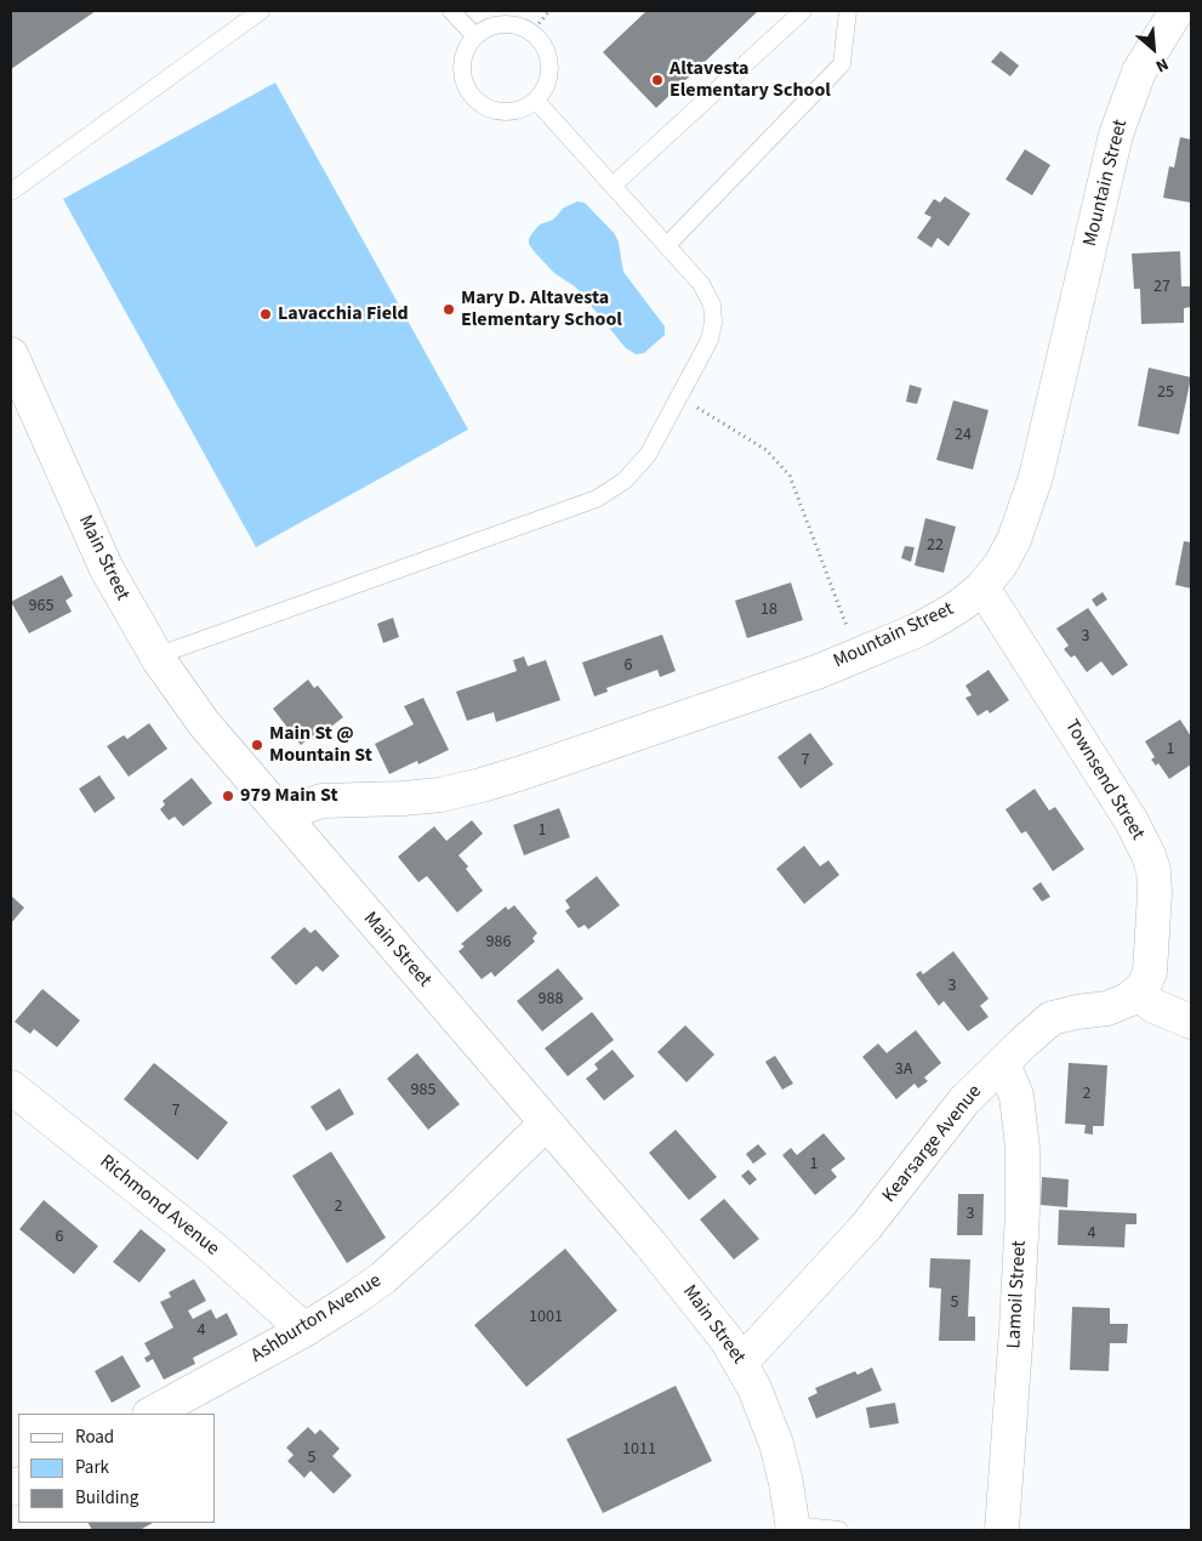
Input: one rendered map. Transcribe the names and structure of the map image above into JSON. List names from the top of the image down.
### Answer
{
  "streets": {
    "street": [
      "Mountain Street",
      "Main Street",
      "Townsend Street",
      "Kearsarge Avenue",
      "Richmond Avenue",
      "Lamoil Street",
      "Ashburton Avenue"
    ]
  },
  "crossings": [
    ["Mountain Street", "Main Street"],
    ["Mountain Street", "Townsend Street"],
    ["Main Street", "Kearsarge Avenue"],
    ["Main Street", "Ashburton Avenue"],
    ["Townsend Street", "Kearsarge Avenue"],
    ["Kearsarge Avenue", "Lamoil Street"],
    ["Richmond Avenue", "Ashburton Avenue"]
  ],
  "places": [
    "Altavesta Elementary School",
    "Mary D. Altavesta Elementary School",
    "Lavacchia Field",
    "Main St @ Mountain St",
    "979 Main St"
  ],
  "house_numbers": [
    "27",
    "25",
    "24",
    "22",
    "965",
    "18",
    "3",
    "6",
    "1",
    "7",
    "1",
    "986",
    "3",
    "988",
    "3A",
    "985",
    "2",
    "7",
    "1",
    "2",
    "3",
    "4",
    "6",
    "5",
    "1001",
    "4",
    "1011",
    "5"
  ],
  "legend": ["Road", "Park", "Building"],
  "north": "bottom right"
}
